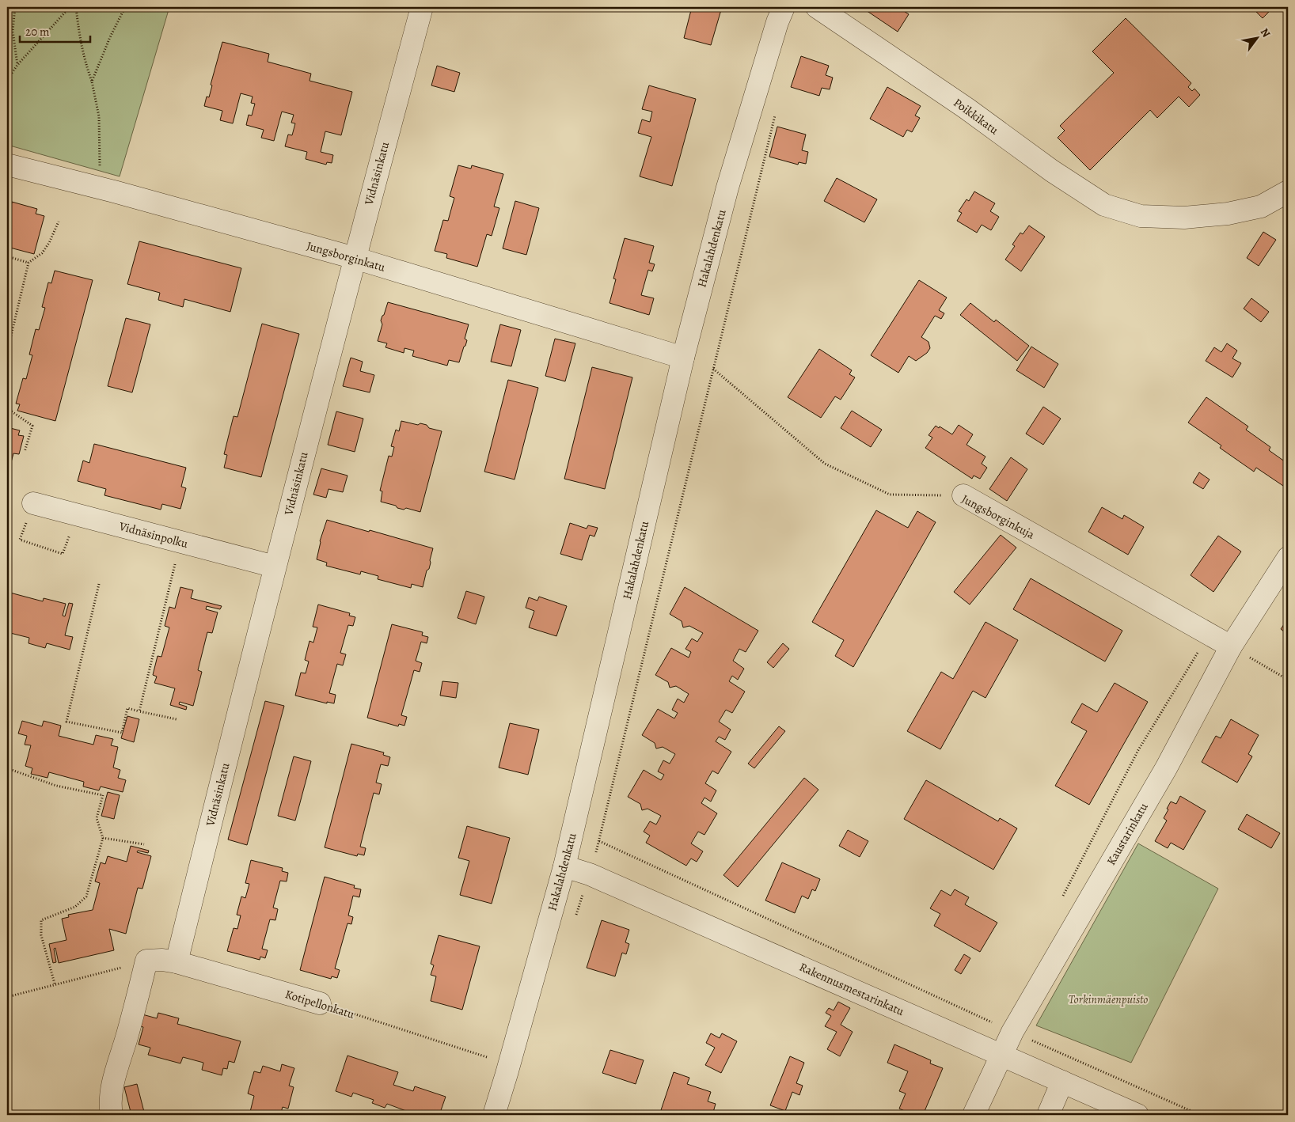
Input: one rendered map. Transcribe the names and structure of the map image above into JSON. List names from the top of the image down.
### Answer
{
  "streets": {
    "street": [
      "Poikkikatu",
      "Vidnäsinkatu",
      "Hakalahdenkatu",
      "Jungsborginkatu",
      "Jungsborginkuja",
      "Vidnäsinpolku",
      "Kaustarinkatu",
      "Rakennusmestarinkatu",
      "Kotipellonkatu"
    ]
  },
  "crossings": [
    ["Vidnäsinkatu", "Jungsborginkatu"],
    ["Vidnäsinkatu", "Vidnäsinpolku"],
    ["Vidnäsinkatu", "Kotipellonkatu"],
    ["Hakalahdenkatu", "Jungsborginkatu"],
    ["Hakalahdenkatu", "Rakennusmestarinkatu"],
    ["Jungsborginkuja", "Kaustarinkatu"],
    ["Kaustarinkatu", "Rakennusmestarinkatu"]
  ],
  "parks": ["Torkinmäenpuisto"],
  "scale_bar": "20 m",
  "north": "top right"
}
